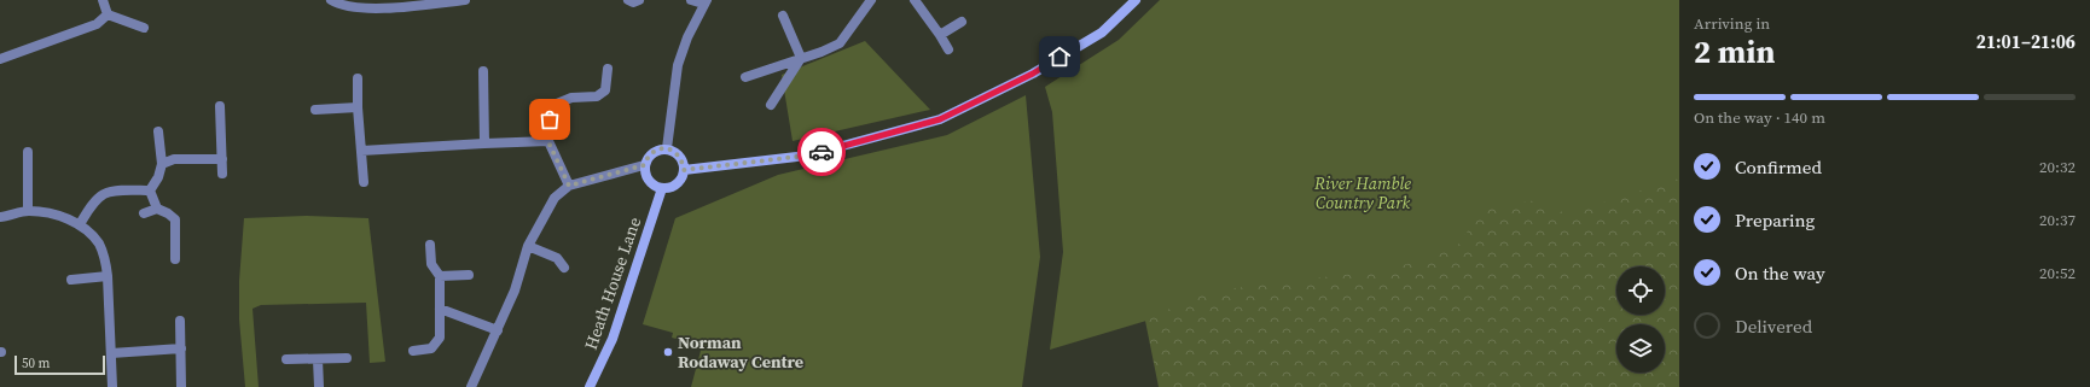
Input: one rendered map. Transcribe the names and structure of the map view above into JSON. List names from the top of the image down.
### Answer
{
  "streets": {
    "street": ["Heath House Lane"]
  },
  "parks": ["River Hamble Country Park"],
  "places": ["Norman Rodaway Centre"],
  "scale_bar": "50 m",
  "page": {
    "heading": ["2 min", "Arriving in", "21:01–21:06"],
    "bar": "On the way · 140 m",
    "list": [
      ["Confirmed", "20:32"],
      ["Preparing", "20:37"],
      ["On the way", "20:52"],
      "Delivered"
    ],
    "scale": "50 m"
  }
}
